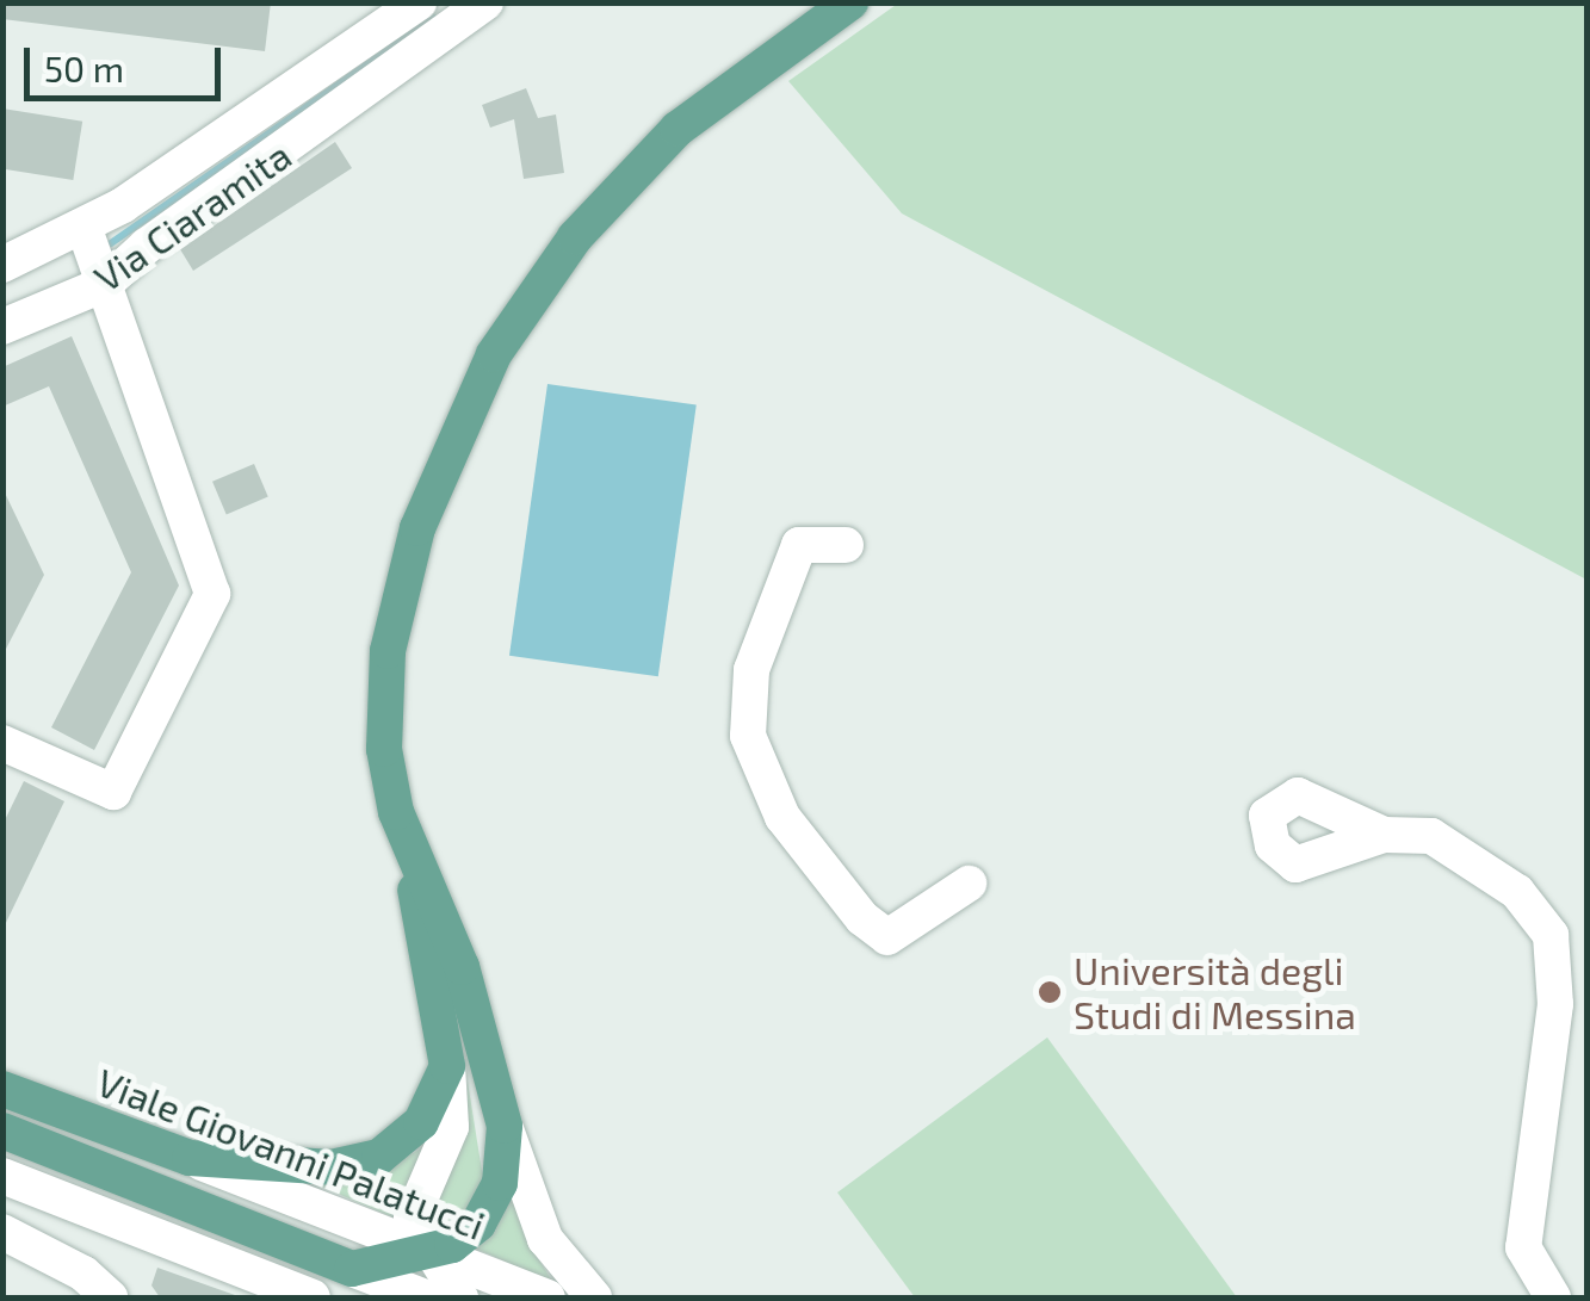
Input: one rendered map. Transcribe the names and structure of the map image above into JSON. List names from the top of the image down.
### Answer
{
  "streets": {
    "main road": ["Viale Giovanni Palatucci"],
    "street": ["Via Ciaramita"]
  },
  "places": ["Università degli Studi di Messina"],
  "scale_bar": "50 m"
}
